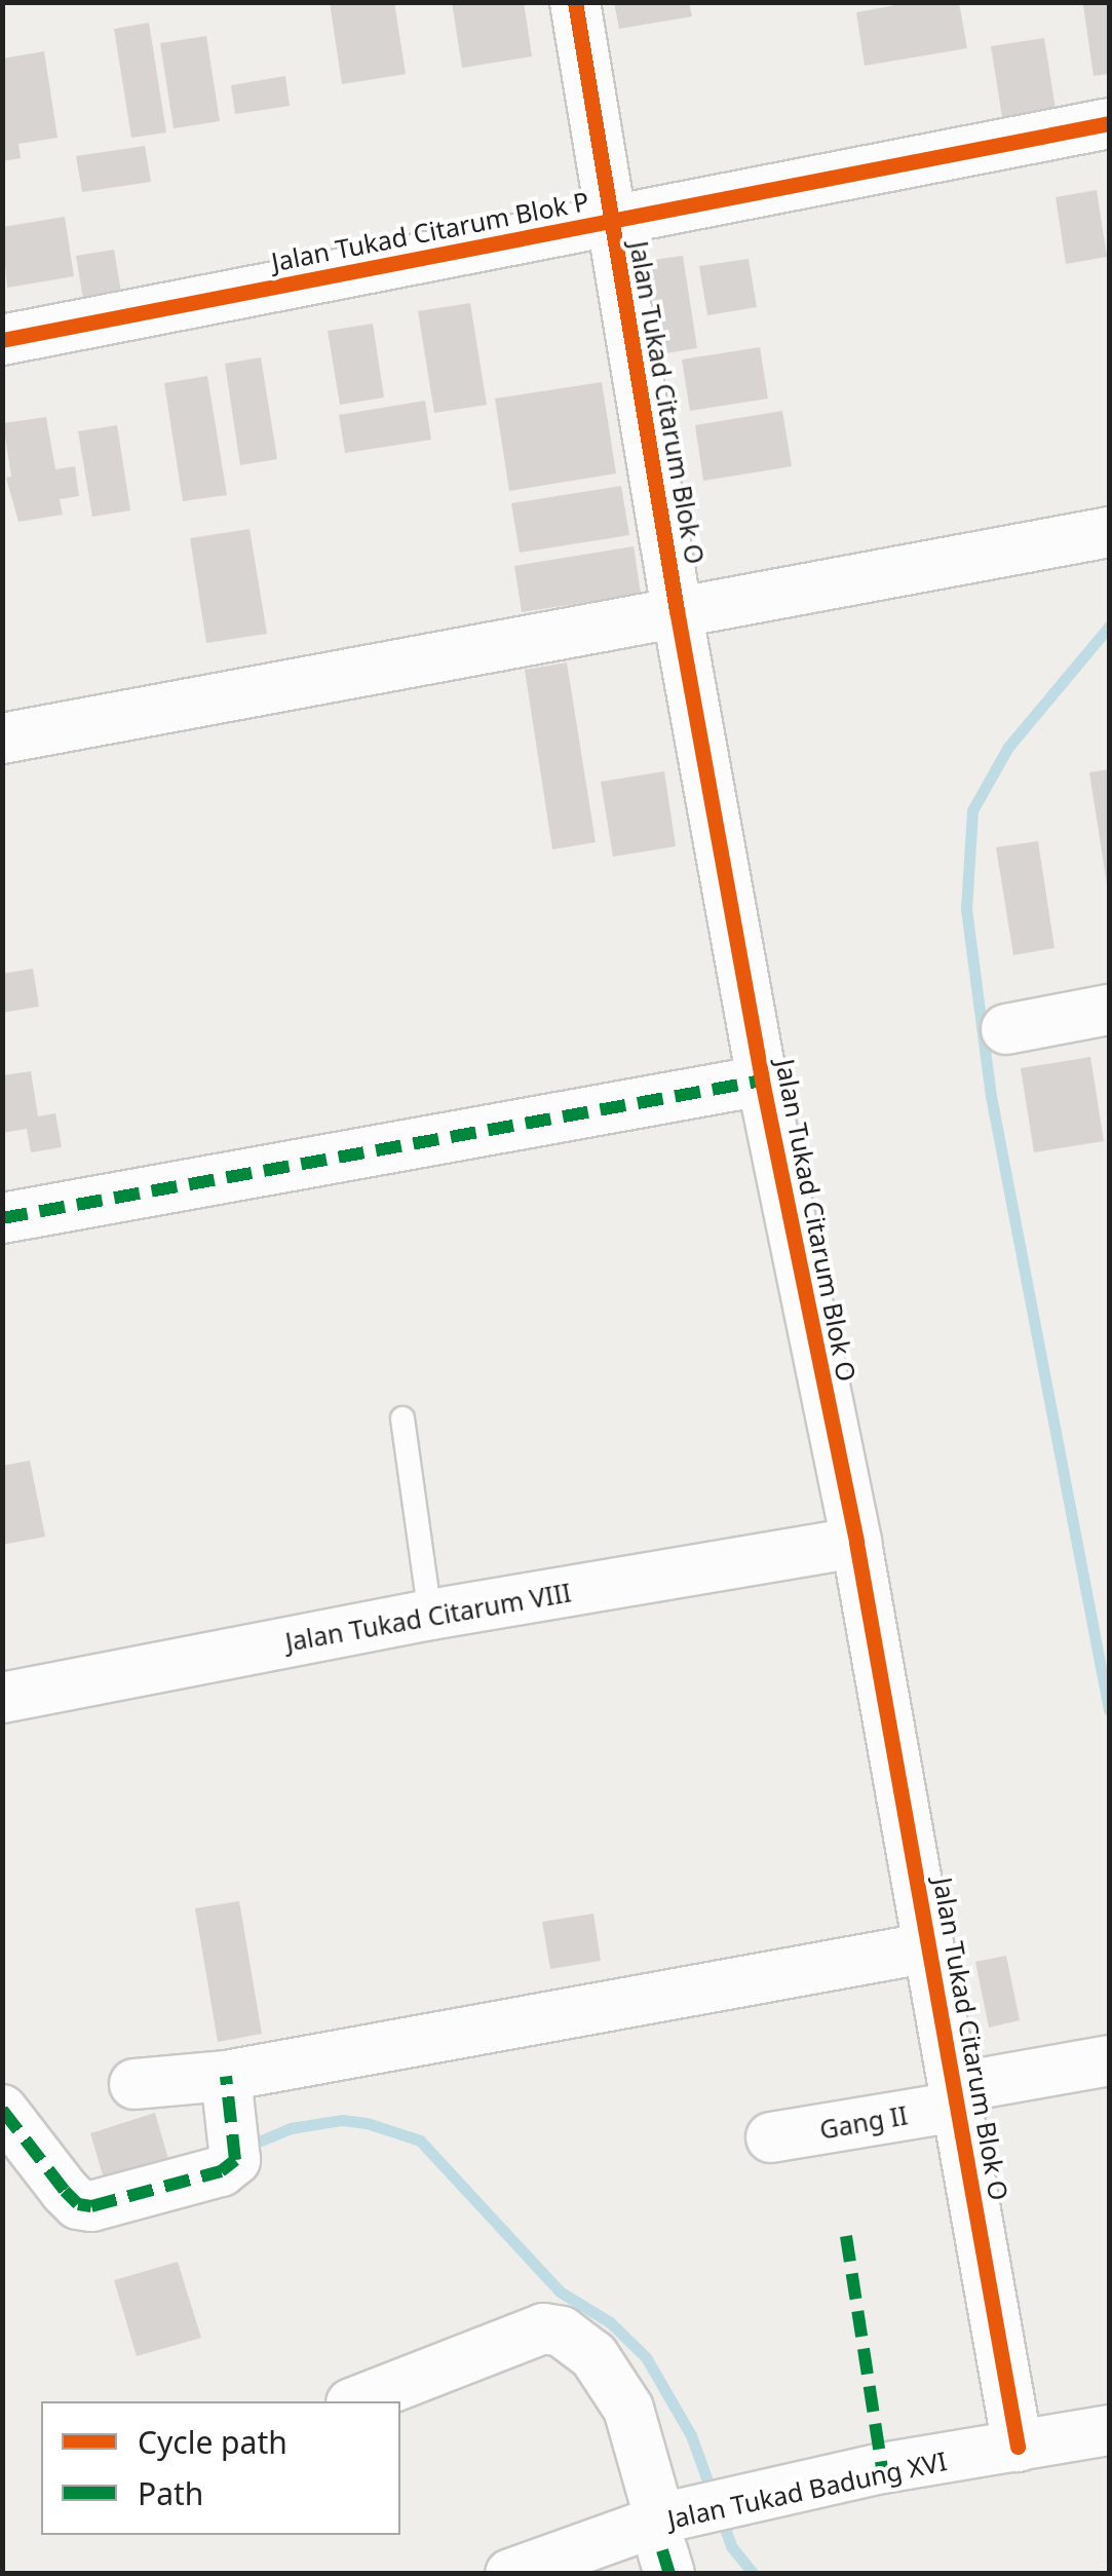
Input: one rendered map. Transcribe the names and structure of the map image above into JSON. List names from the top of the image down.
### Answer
{
  "streets": {
    "street": [
      "Jalan Tukad Citarum Blok P",
      "Jalan Tukad Citarum Blok O",
      "Jalan Tukad Citarum VIII",
      "Gang II",
      "Jalan Tukad Badung XVI"
    ]
  },
  "crossings": [
    ["Jalan Tukad Citarum Blok P", "Jalan Tukad Citarum Blok O"],
    ["Jalan Tukad Citarum Blok O", "Jalan Tukad Citarum VIII"],
    ["Jalan Tukad Citarum Blok O", "Gang II"],
    ["Jalan Tukad Citarum Blok O", "Jalan Tukad Badung XVI"]
  ],
  "legend": ["Cycle path", "Path"]
}
